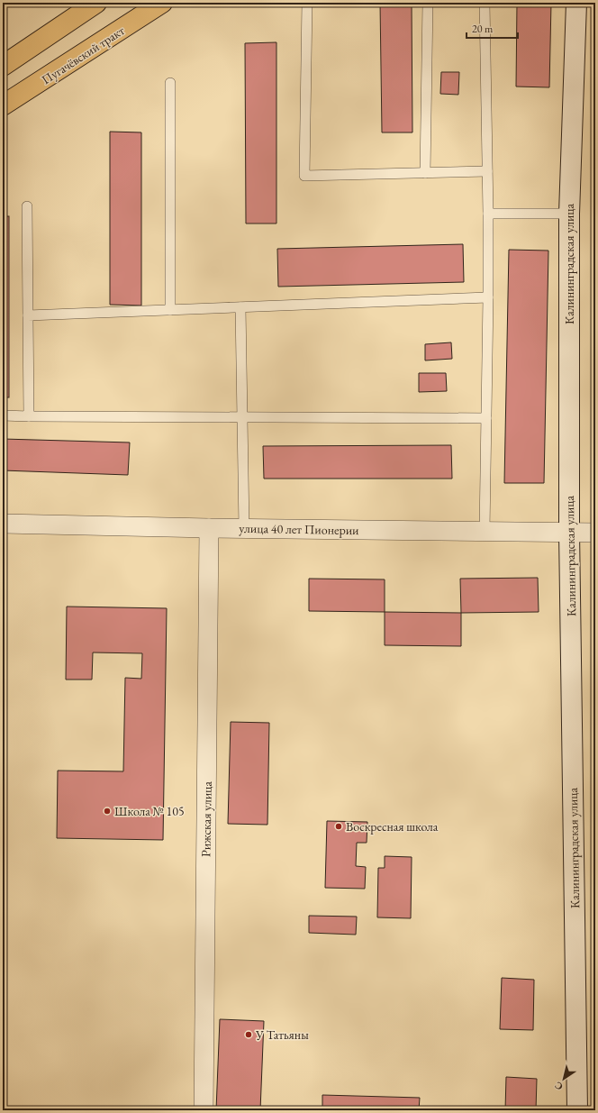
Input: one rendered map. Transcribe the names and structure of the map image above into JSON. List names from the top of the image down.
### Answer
{
  "streets": {
    "main road": ["Пугачёвский тракт"],
    "street": ["Калининградская улица", "улица 40 лет Пионерии", "Рижская улица"]
  },
  "crossings": [
    ["Калининградская улица", "улица 40 лет Пионерии"],
    ["улица 40 лет Пионерии", "Рижская улица"]
  ],
  "places": ["Школа № 105", "Воскресная школа", "У Татьяны"],
  "scale_bar": "20 m",
  "north": "bottom left"
}
